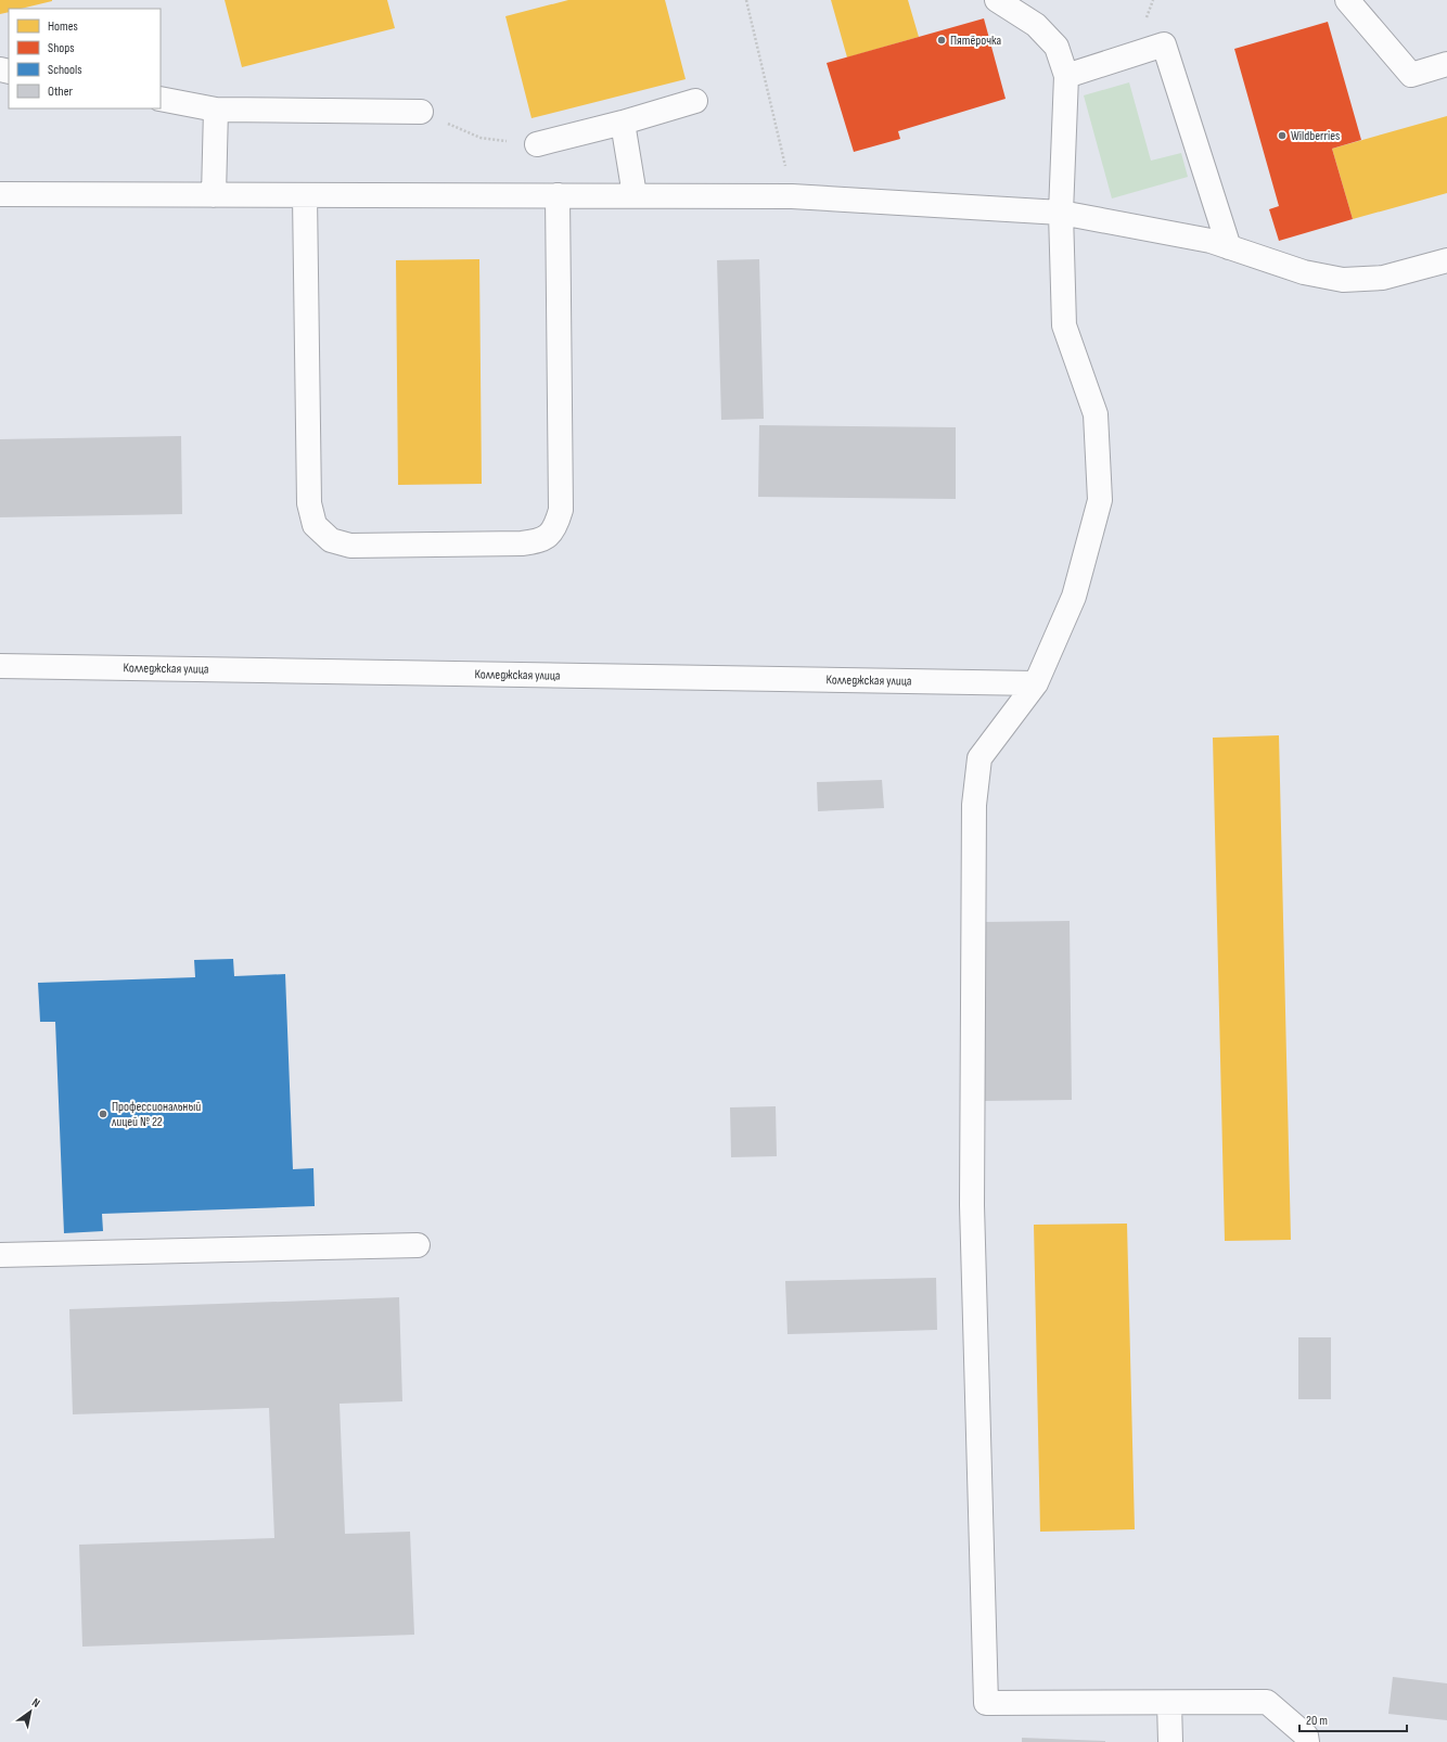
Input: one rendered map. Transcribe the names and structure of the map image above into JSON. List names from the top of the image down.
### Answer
{
  "streets": {
    "street": ["Колледжская улица"]
  },
  "places": ["Пятёрочка", "Wildberries", "Профессиональный лицей № 22"],
  "legend": [
    "Homes",
    "Shops",
    "Schools",
    "Other"
  ],
  "scale_bar": "20 m",
  "north": "top right"
}
